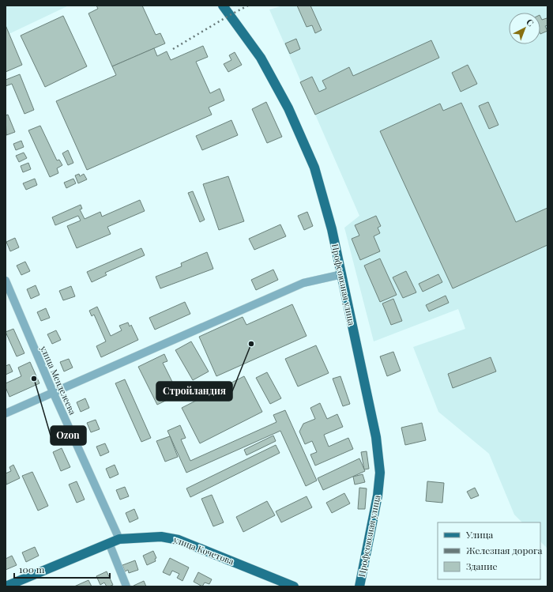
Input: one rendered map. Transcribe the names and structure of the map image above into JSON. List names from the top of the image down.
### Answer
{
  "streets": {
    "main road": ["Профсоюзная улица", "улица Кочетова"],
    "street": ["улица Менделеева"]
  },
  "crossings": [
    ["улица Менделеева", "улица Кочетова"]
  ],
  "places": ["Стройландия", "Ozon"],
  "legend": ["Улица", "Железная дорога", "Здание"],
  "scale_bar": "100 m",
  "north": "top right"
}
